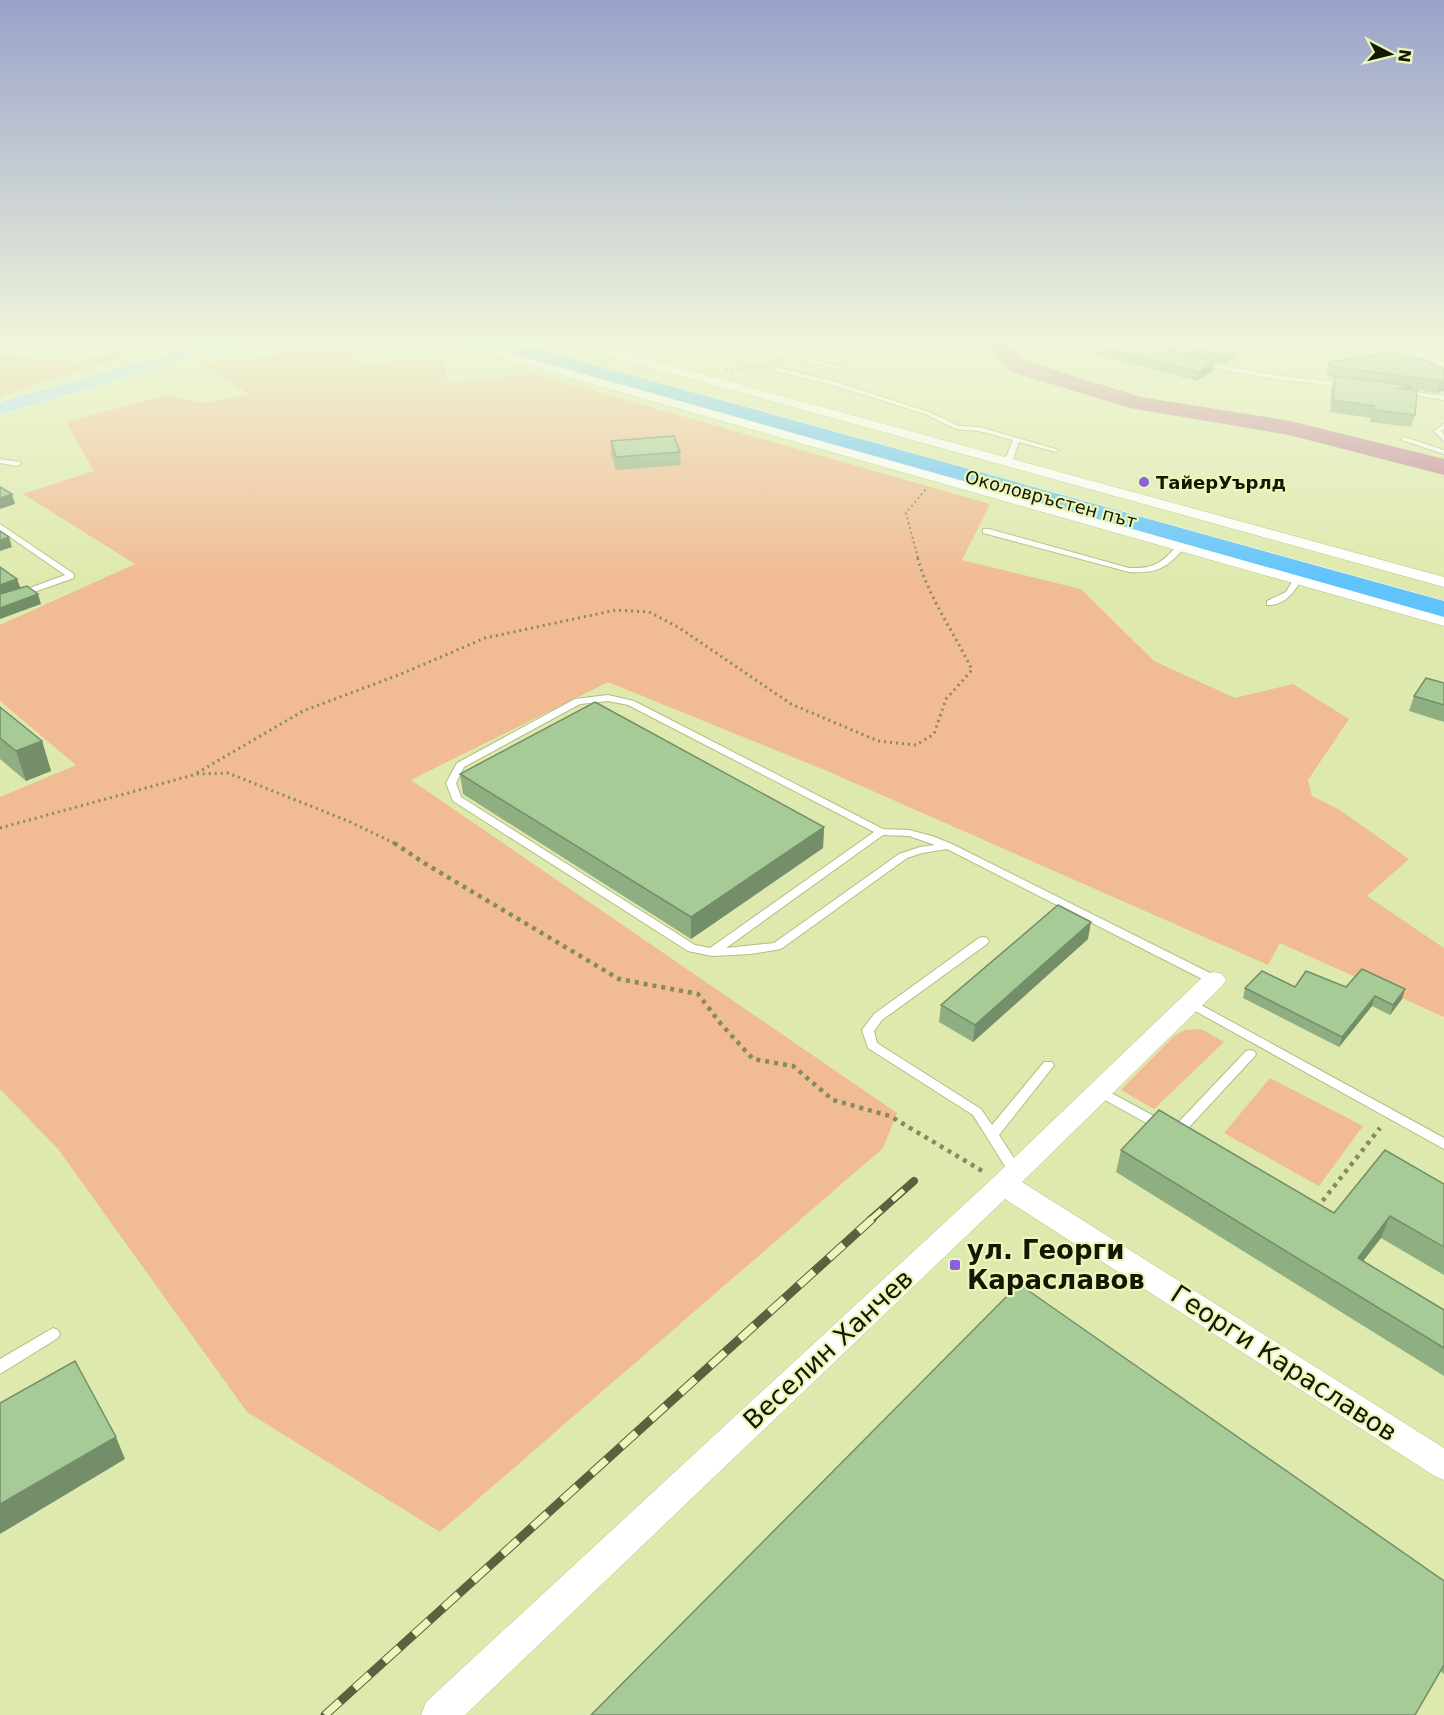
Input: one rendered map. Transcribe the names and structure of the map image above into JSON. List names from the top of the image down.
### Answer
{
  "streets": {
    "highway": ["Околовръстен път"],
    "street": ["Веселин Ханчев", "Георги Караславов"]
  },
  "crossings": [
    ["Веселин Ханчев", "Георги Караславов"]
  ],
  "places": {
    "other": ["ТайерУърлд"],
    "transit": ["ул. Георги Караславов"]
  },
  "north": "right"
}
